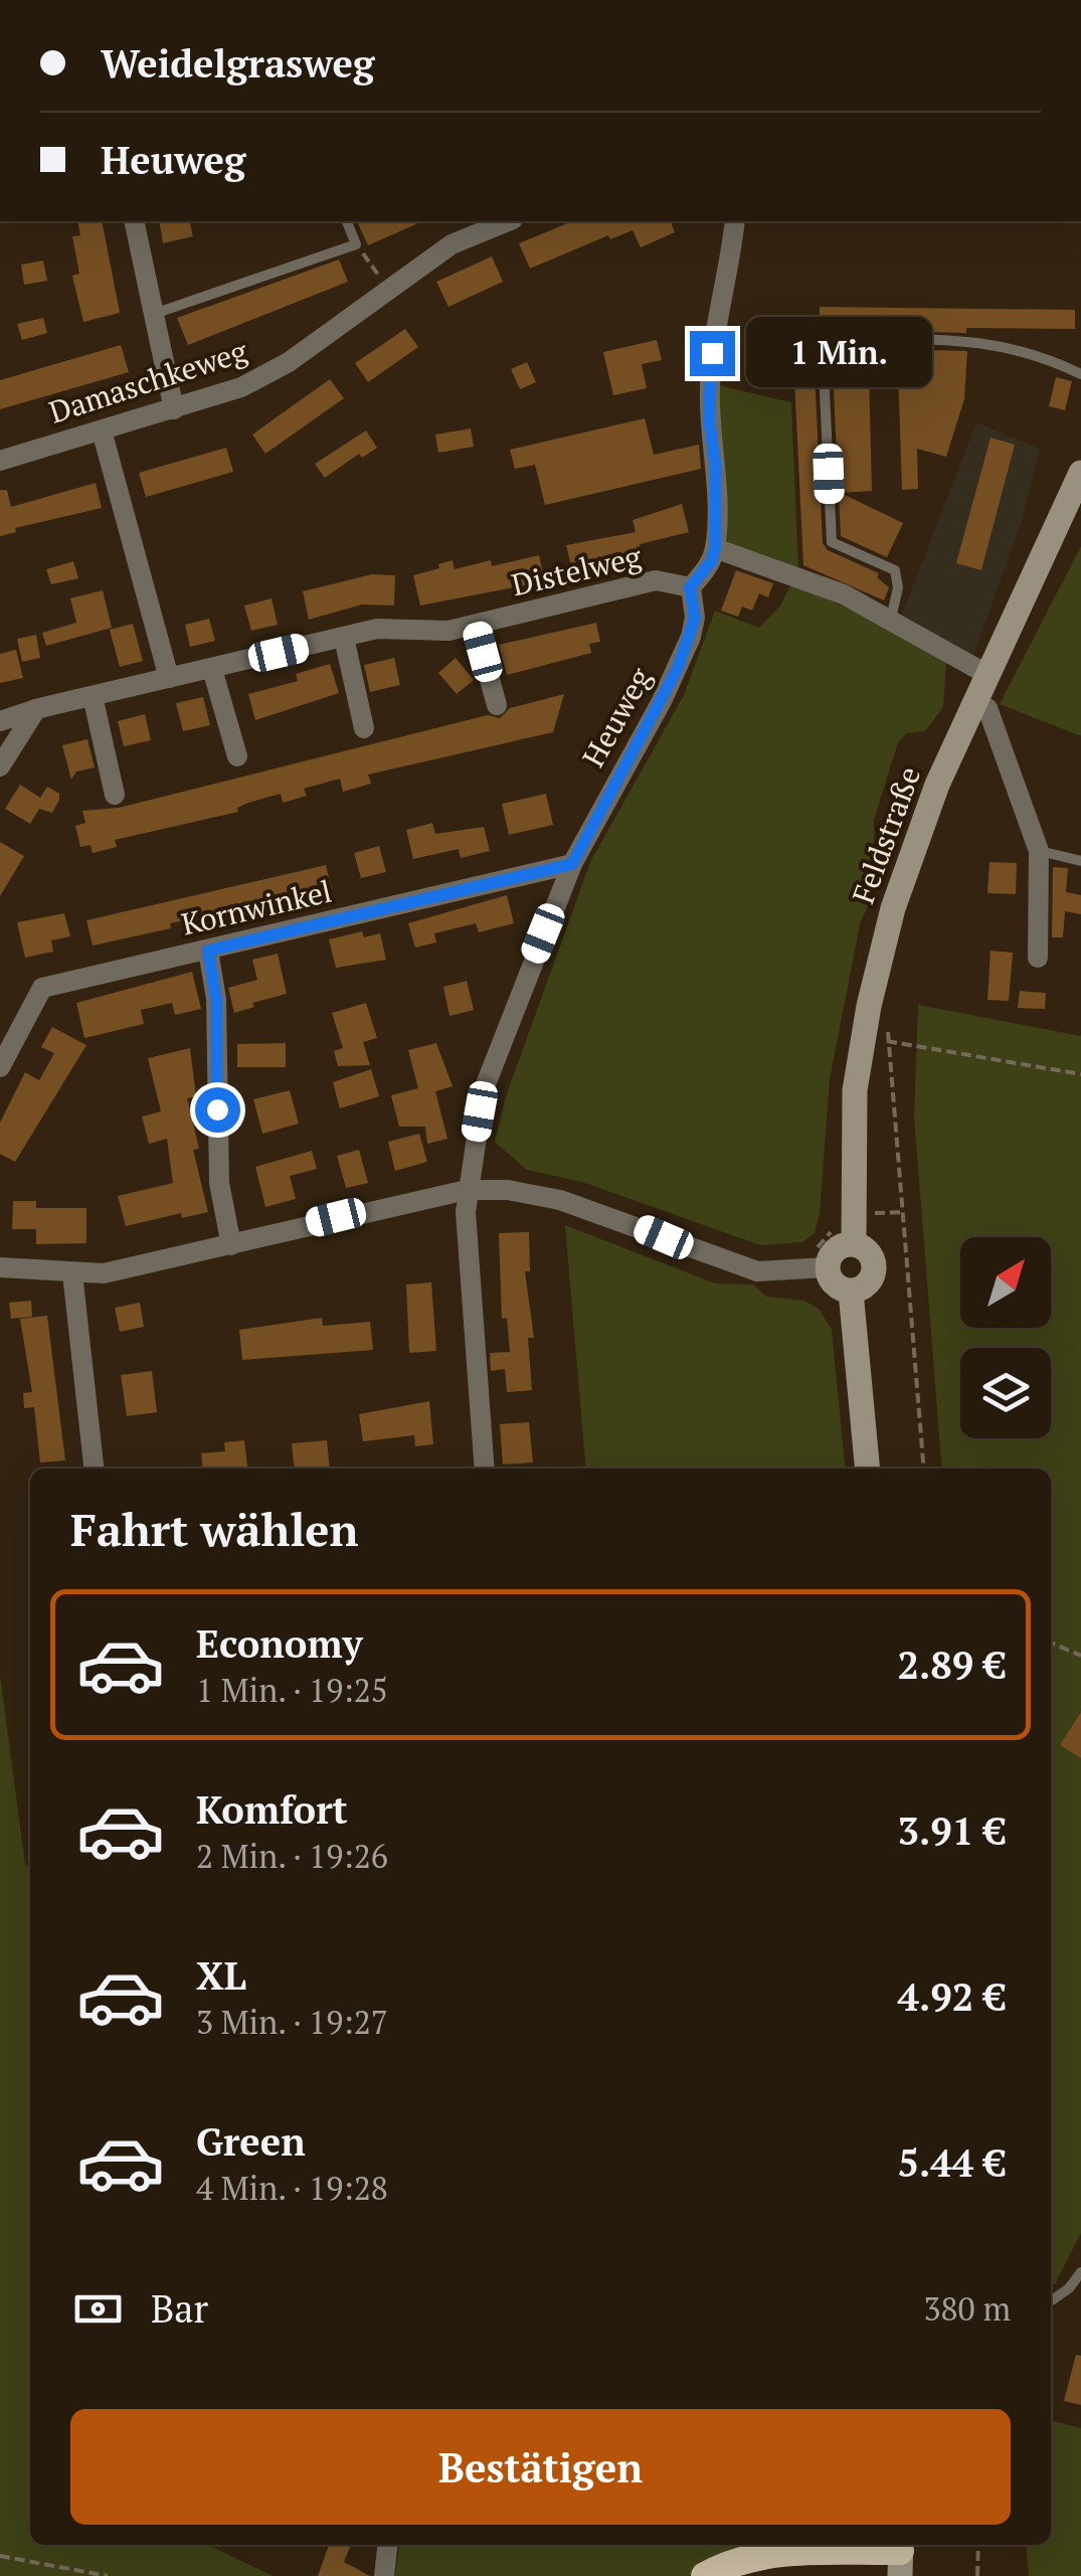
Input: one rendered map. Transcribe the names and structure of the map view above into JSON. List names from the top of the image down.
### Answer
{
  "streets": {
    "main road": ["Feldstraße"],
    "street": [
      "Damaschkeweg",
      "Distelweg",
      "Heuweg",
      "Kornwinkel"
    ]
  },
  "crossings": [
    ["Distelweg", "Heuweg"],
    ["Heuweg", "Kornwinkel"]
  ],
  "north": "top right",
  "page": {
    "banner": ["Weidelgrasweg", "Heuweg"],
    "bubble": "1 Min.",
    "heading": "Fahrt wählen",
    "list": [
      {
        "name": "Economy",
        "note": "1 Min. · 19:25",
        "value": "2.89 €"
      },
      {
        "name": "Komfort",
        "note": "2 Min. · 19:26",
        "value": "3.91 €"
      },
      {
        "name": "XL",
        "note": "3 Min. · 19:27",
        "value": "4.92 €"
      },
      {
        "name": "Green",
        "note": "4 Min. · 19:28",
        "value": "5.44 €"
      }
    ],
    "pay": ["Bar", "380 m"],
    "buttons": "Bestätigen"
  }
}
